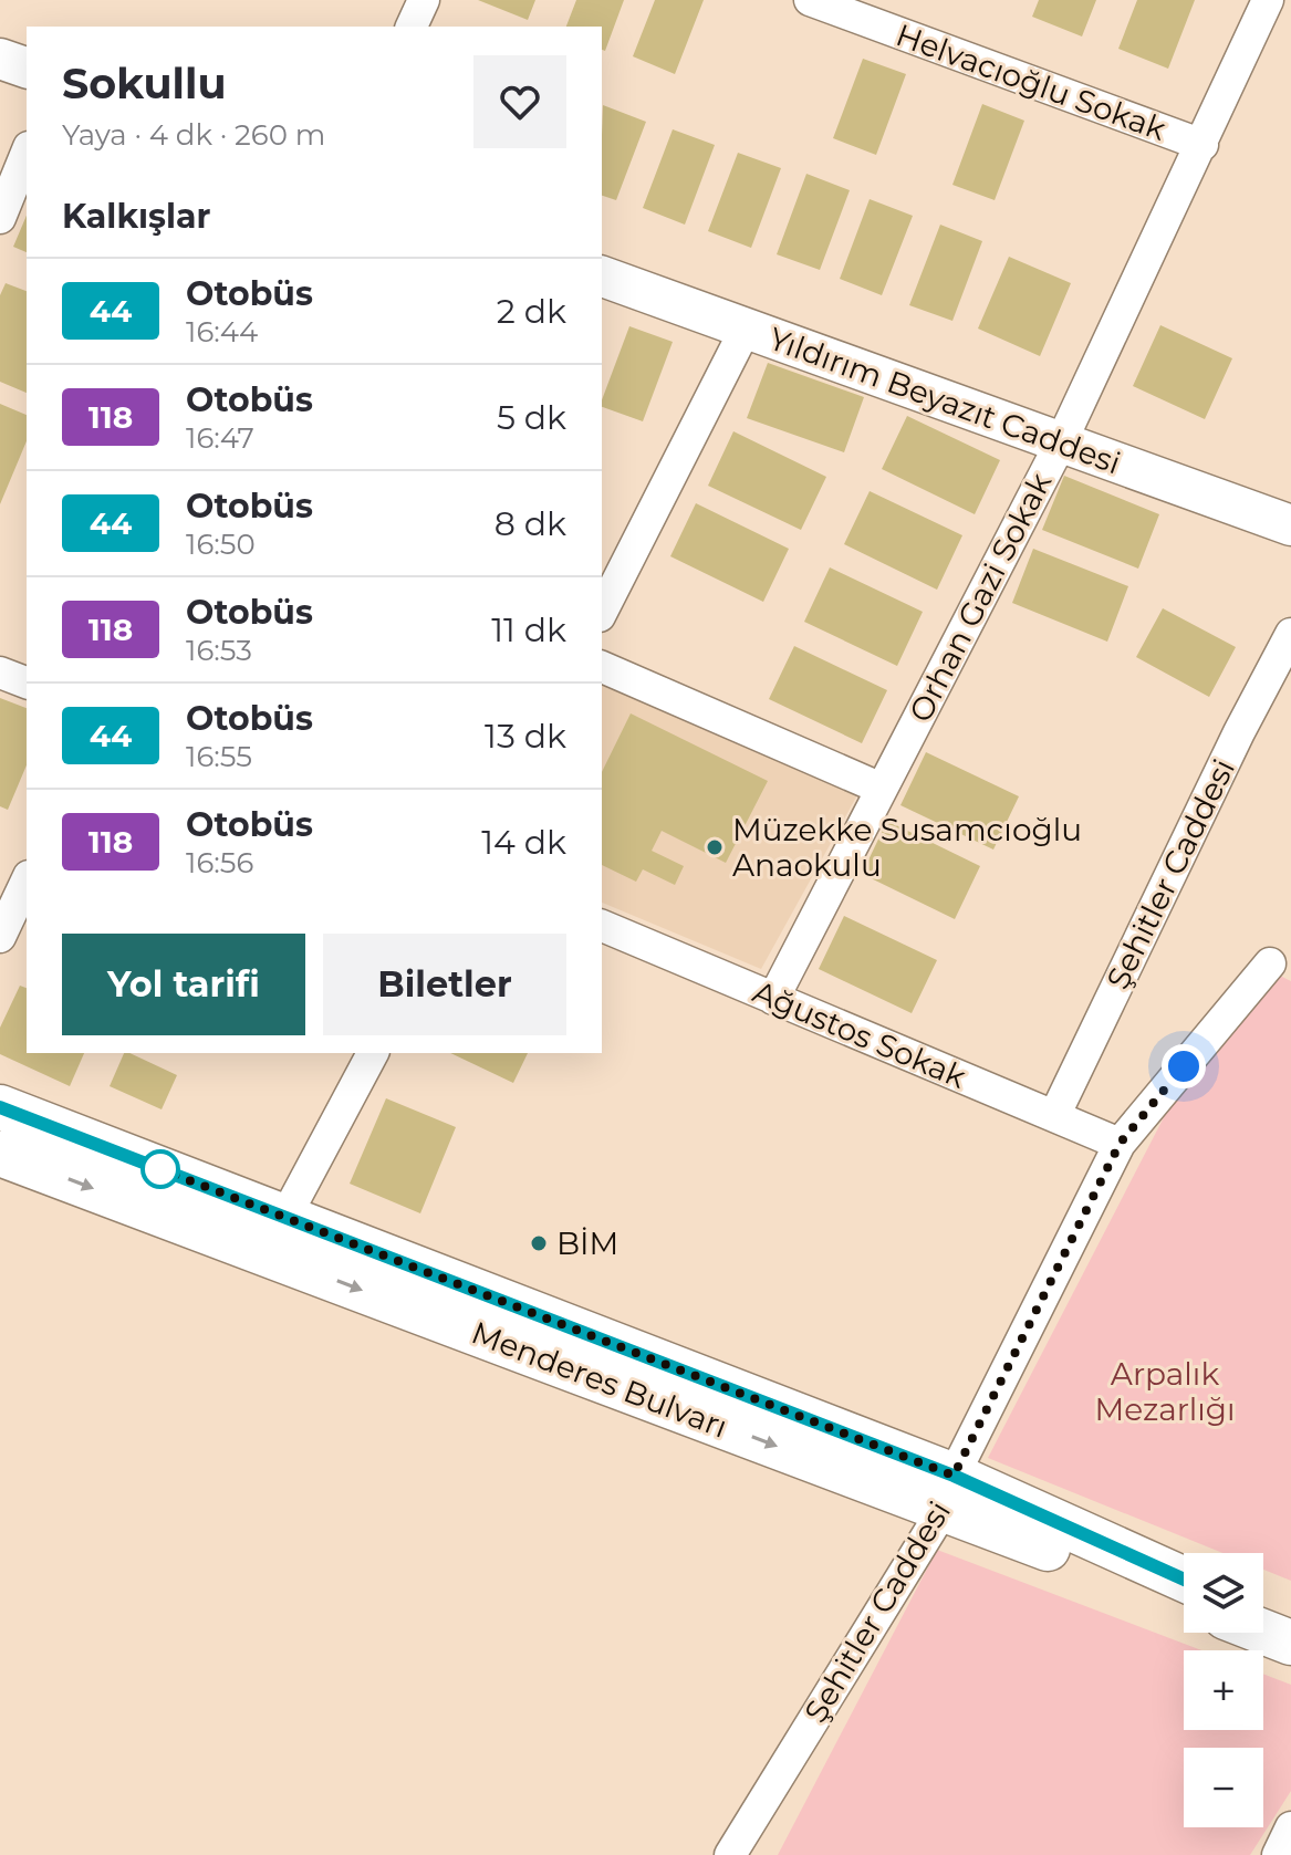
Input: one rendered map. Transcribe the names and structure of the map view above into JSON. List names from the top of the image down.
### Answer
{
  "streets": {
    "main road": ["Menderes Bulvarı"],
    "street": [
      "Helvacıoğlu Sokak",
      "Yıldırım Beyazıt Caddesi",
      "Orhan Gazi Sokak",
      "Şehitler Caddesi",
      "Ağustos Sokak"
    ]
  },
  "crossings": [
    ["Helvacıoğlu Sokak", "Orhan Gazi Sokak"],
    ["Yıldırım Beyazıt Caddesi", "Orhan Gazi Sokak"],
    ["Orhan Gazi Sokak", "Ağustos Sokak"],
    ["Şehitler Caddesi", "Ağustos Sokak"],
    ["Şehitler Caddesi", "Menderes Bulvarı"]
  ],
  "parks": ["Arpalık Mezarlığı"],
  "places": ["Müzekke Susamcıoğlu Anaokulu", "BİM"],
  "lines": ["bus line 44"],
  "page": {
    "heading": [
      ["Sokullu", "Yaya · 4 dk · 260 m"],
      "Kalkışlar"
    ],
    "list": [
      {
        "mark": "44",
        "name": "Otobüs",
        "note": "16:44",
        "value": "2 dk"
      },
      {
        "mark": "118",
        "name": "Otobüs",
        "note": "16:47",
        "value": "5 dk"
      },
      {
        "mark": "44",
        "name": "Otobüs",
        "note": "16:50",
        "value": "8 dk"
      },
      {
        "mark": "118",
        "name": "Otobüs",
        "note": "16:53",
        "value": "11 dk"
      },
      {
        "mark": "44",
        "name": "Otobüs",
        "note": "16:55",
        "value": "13 dk"
      },
      {
        "mark": "118",
        "name": "Otobüs",
        "note": "16:56",
        "value": "14 dk"
      }
    ],
    "buttons": ["Yol tarifi", "Biletler"],
    "map_buttons": ["+", "−"]
  }
}
